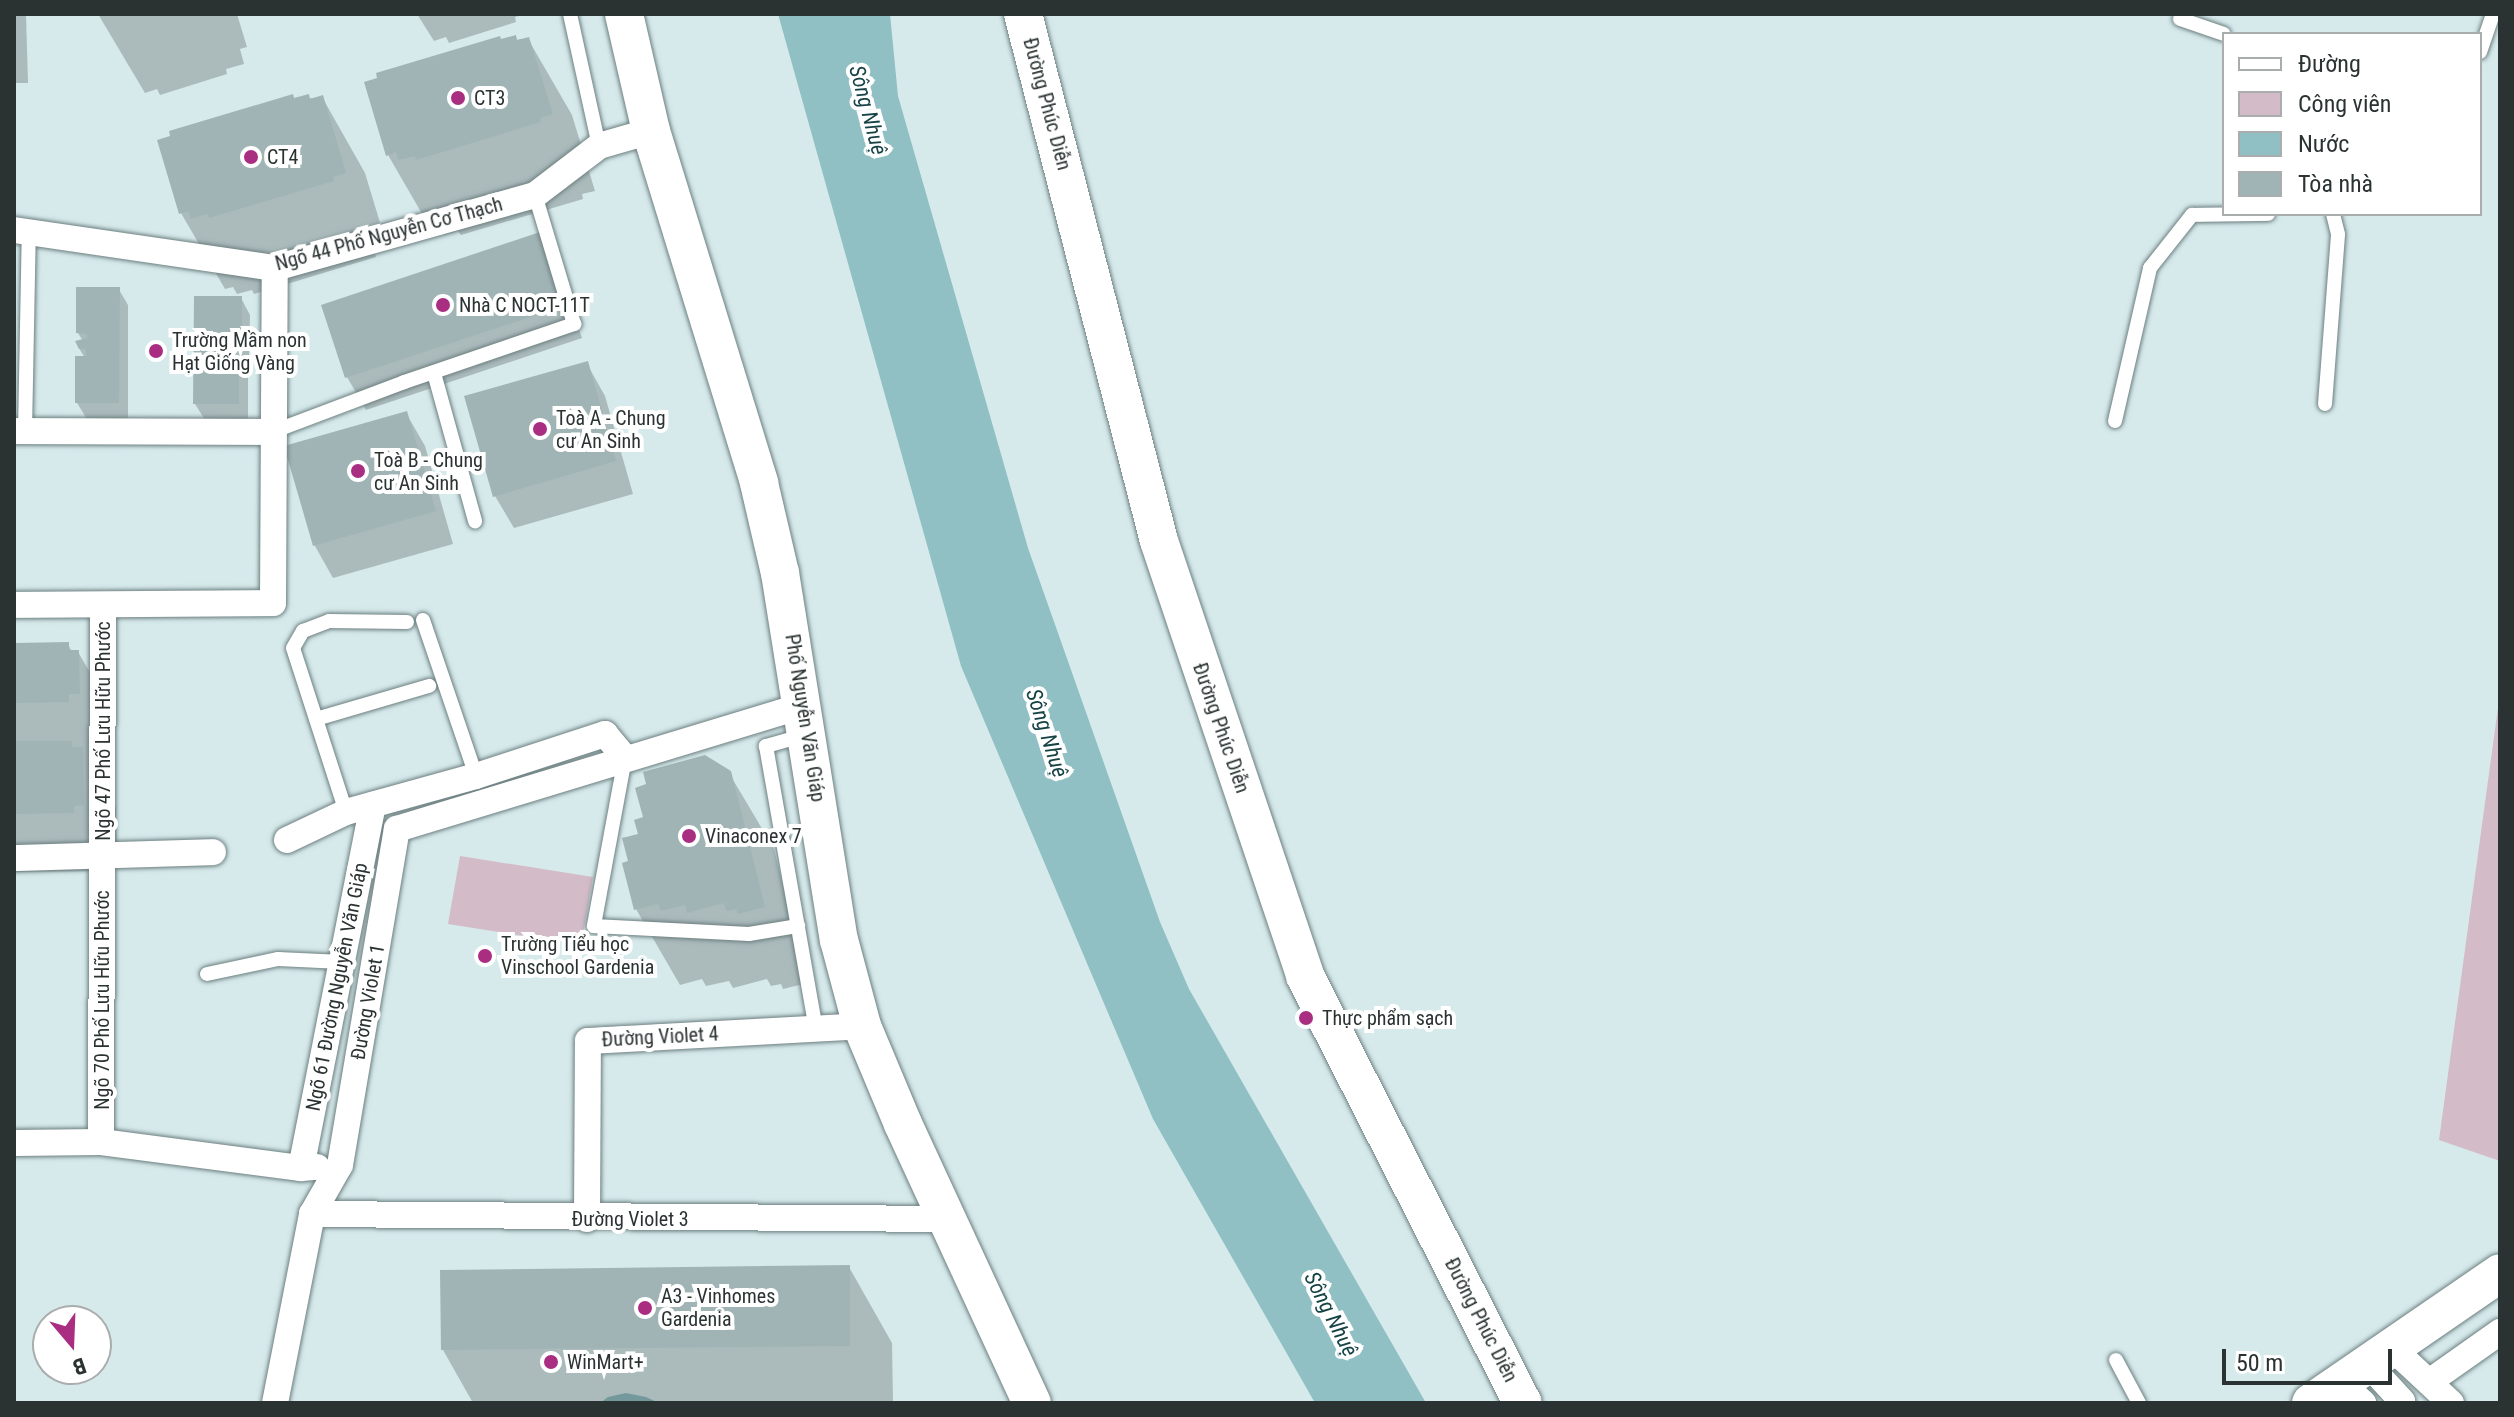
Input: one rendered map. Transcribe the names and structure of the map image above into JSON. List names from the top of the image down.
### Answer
{
  "streets": {
    "street": [
      "Đường Phúc Diễn",
      "Ngõ 44 Phố Nguyễn Cơ Thạch",
      "Phố Nguyễn Văn Giáp",
      "Ngõ 47 Phố Lưu Hữu Phước",
      "Ngõ 61 Đường Nguyễn Văn Giáp",
      "Ngõ 70 Phố Lưu Hữu Phước",
      "Đường Violet 1",
      "Đường Violet 4",
      "Đường Violet 3"
    ]
  },
  "crossings": [
    ["Ngõ 44 Phố Nguyễn Cơ Thạch", "Phố Nguyễn Văn Giáp"],
    ["Phố Nguyễn Văn Giáp", "Đường Violet 4"],
    ["Phố Nguyễn Văn Giáp", "Đường Violet 3"],
    ["Ngõ 47 Phố Lưu Hữu Phước", "Ngõ 70 Phố Lưu Hữu Phước"],
    ["Đường Violet 1", "Đường Violet 3"],
    ["Đường Violet 4", "Đường Violet 3"]
  ],
  "water": ["Sông Nhuệ"],
  "places": [
    "CT3",
    "CT4",
    "Nhà C NOCT-11T",
    "Trường Mầm non Hạt Giống Vàng",
    "Toà A - Chung cư An Sinh",
    "Toà B - Chung cư An Sinh",
    "Vinaconex 7",
    "Trường Tiểu học Vinschool Gardenia",
    "Thực phẩm sạch",
    "A3 - Vinhomes Gardenia",
    "WinMart+"
  ],
  "legend": [
    "Đường",
    "Công viên",
    "Nước",
    "Tòa nhà"
  ],
  "scale_bar": "50 m",
  "north": "bottom"
}
